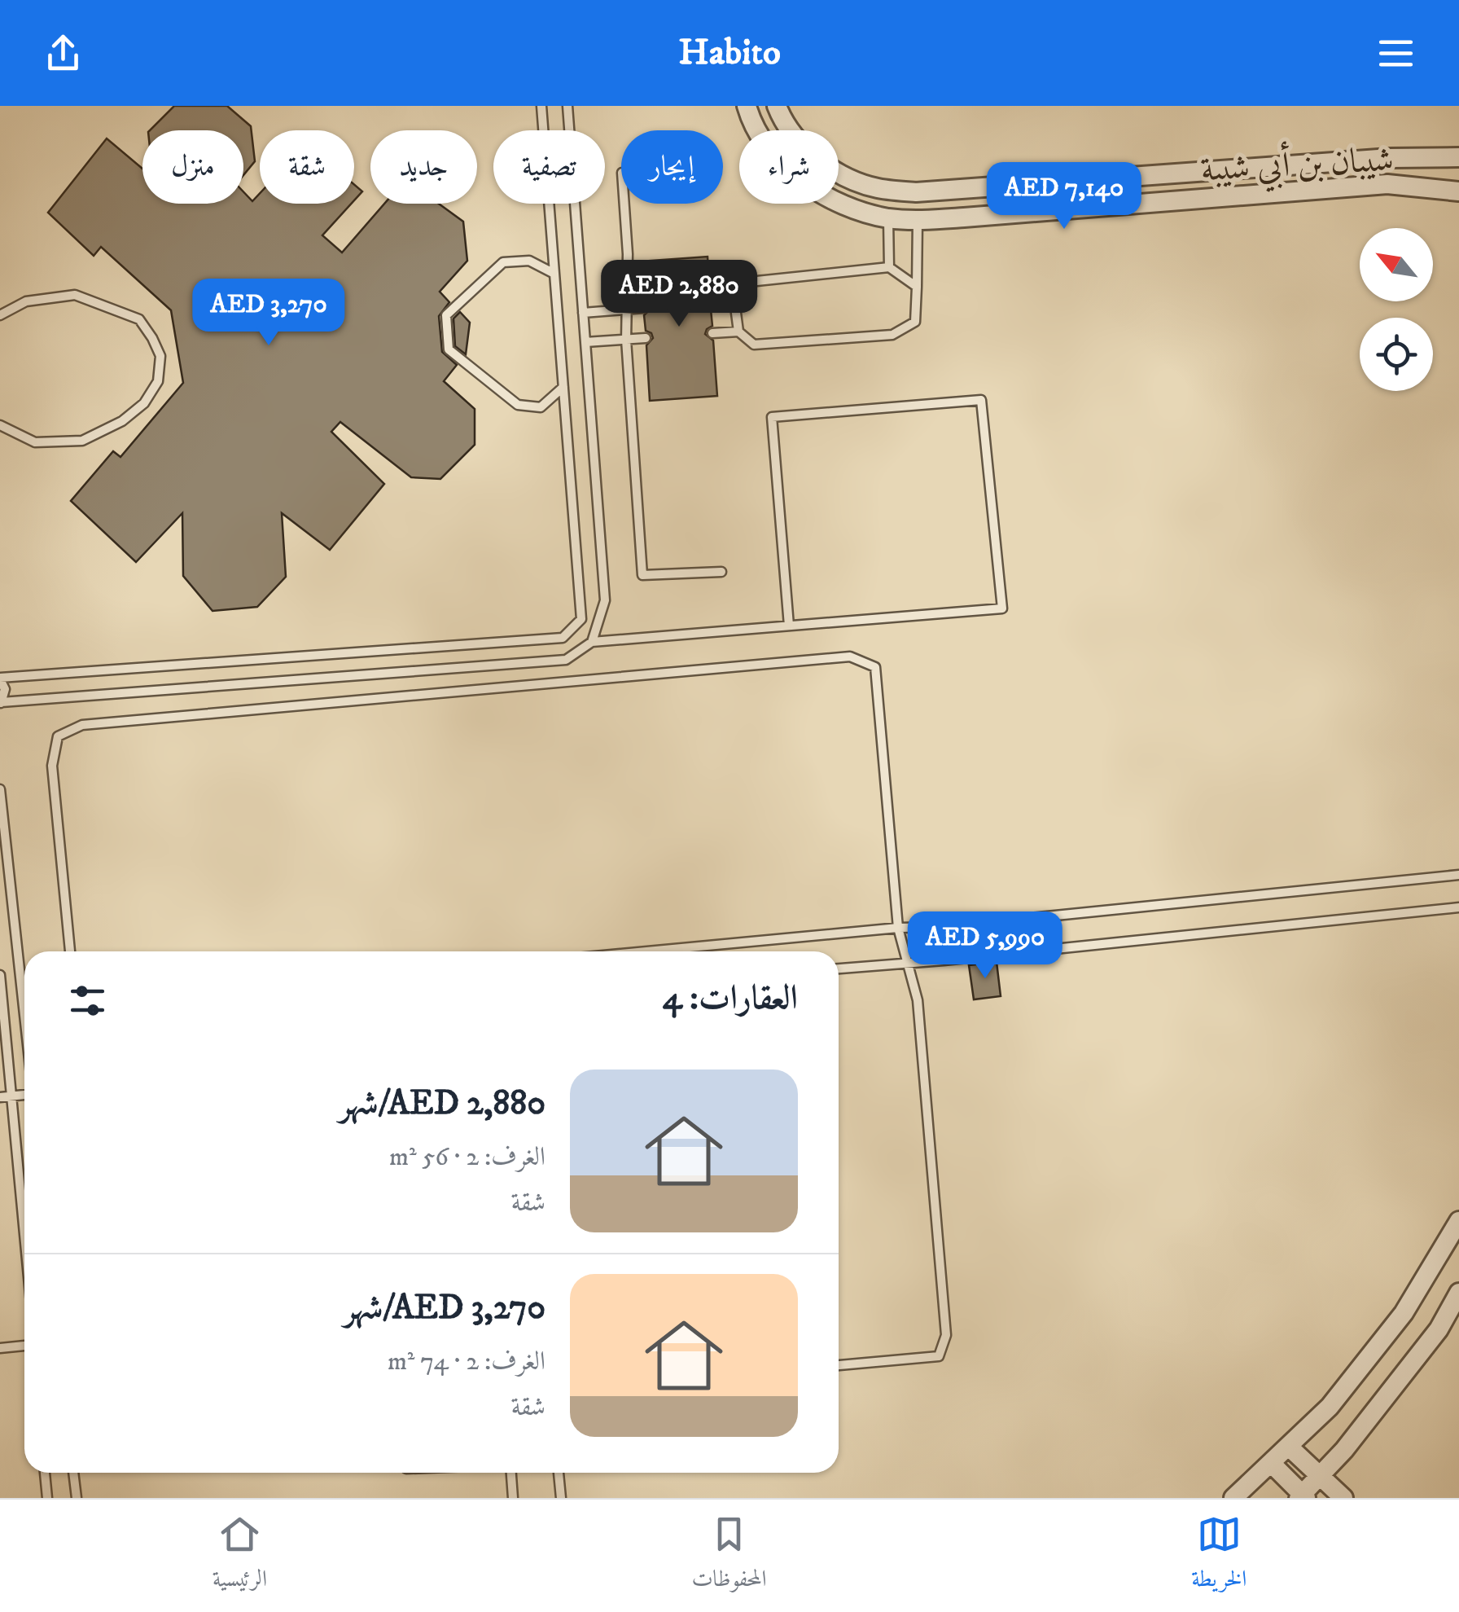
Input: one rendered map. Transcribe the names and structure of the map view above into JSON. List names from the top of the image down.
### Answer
{
  "streets": {
    "street": ["شيبان بن أبي شيبة"]
  },
  "north": "top left",
  "page": {
    "header": "Habito",
    "chip": [
      "شراء",
      "إيجار",
      "تصفية",
      "جديد",
      "شقة",
      "منزل"
    ],
    "price": [
      "AED 7,140",
      "AED 2,880",
      "AED 3,270",
      "AED 5,990"
    ],
    "heading": "العقارات: 4",
    "list": [
      {
        "name": "AED 2,880/شهر",
        "note": "الغرف: 2 · 56 m² · شقة"
      },
      {
        "name": "AED 3,270/شهر",
        "note": "الغرف: 2 · 74 m² · شقة"
      }
    ],
    "tabs": ["الخريطة", "المحفوظات", "الرئيسية"]
  }
}
